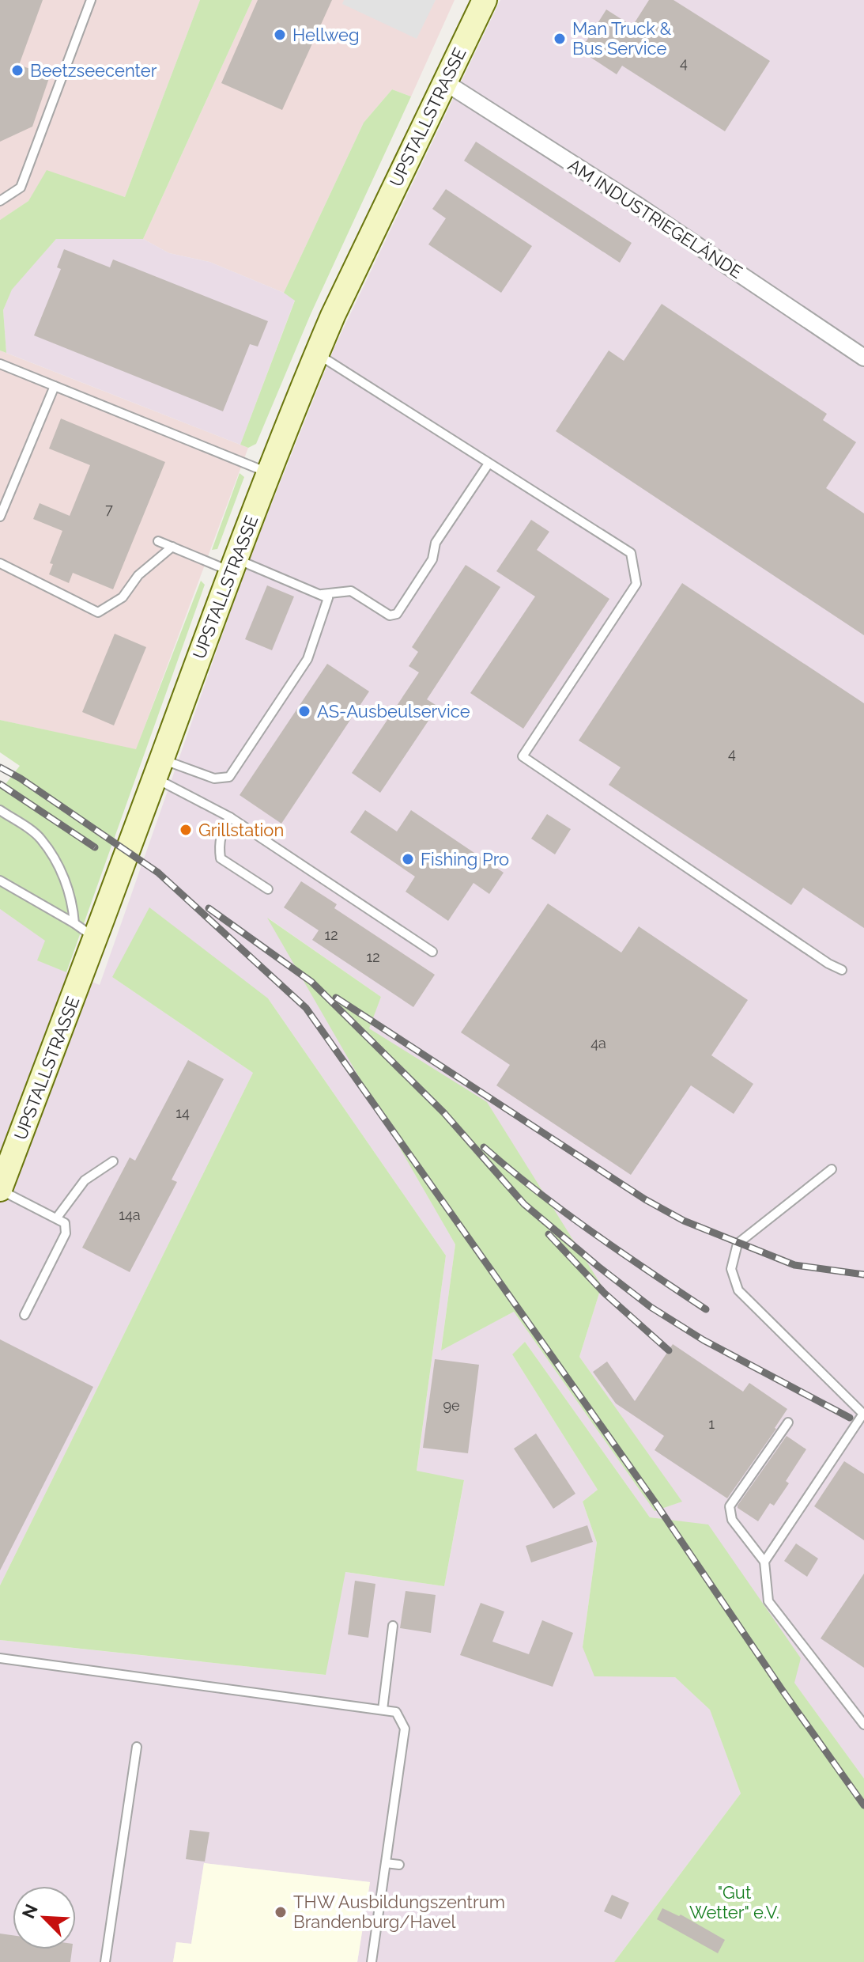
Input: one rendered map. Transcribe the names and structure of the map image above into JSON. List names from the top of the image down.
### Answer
{
  "streets": {
    "street": ["UPSTALLSTRASSE", "AM INDUSTRIEGELÄNDE"]
  },
  "crossings": [
    ["UPSTALLSTRASSE", "AM INDUSTRIEGELÄNDE"]
  ],
  "parks": ["\"Gut Wetter\" e.V."],
  "places": [
    "Hellweg",
    "Man Truck & Bus Service",
    "Beetzseecenter",
    "AS-Ausbeulservice",
    "Grillstation",
    "Fishing Pro",
    "THW Ausbildungszentrum Brandenburg/Havel"
  ],
  "house_numbers": [
    "4",
    "7",
    "4",
    "12",
    "12",
    "4a",
    "14",
    "14a",
    "9e",
    "1"
  ],
  "north": "top left"
}
